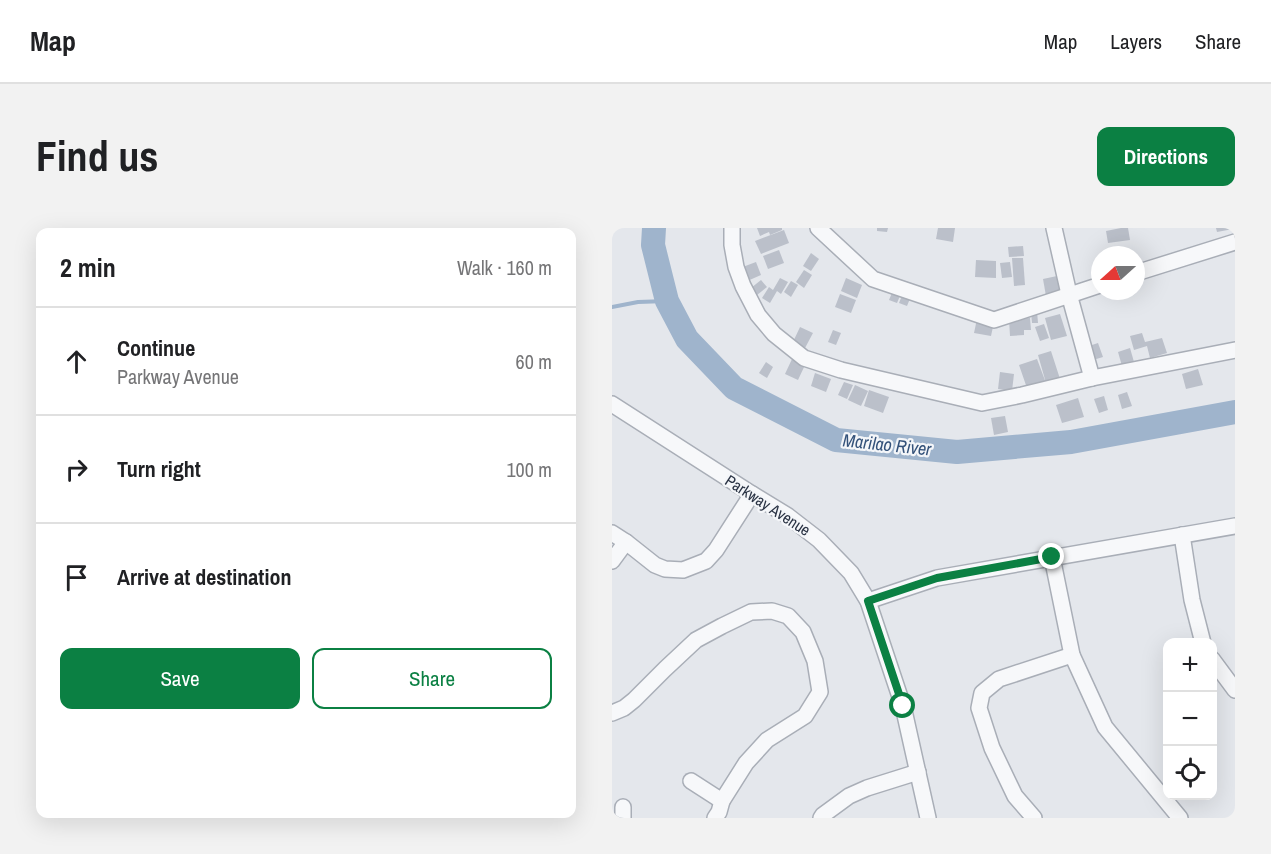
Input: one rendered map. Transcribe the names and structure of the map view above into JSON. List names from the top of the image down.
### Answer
{
  "streets": {
    "street": ["Parkway Avenue"]
  },
  "water": ["Marilao River"],
  "north": "left",
  "page": {
    "header": "Map",
    "nav": ["Map", "Layers", "Share"],
    "buttons": [
      "Directions",
      ["Save", "Share"]
    ],
    "title": "Find us",
    "heading": ["2 min", "Walk · 160 m"],
    "list": [
      ["Continue", "Parkway Avenue", "60 m"],
      ["Turn right", "100 m"],
      "Arrive at destination"
    ],
    "map_buttons": ["+", "−"]
  }
}
